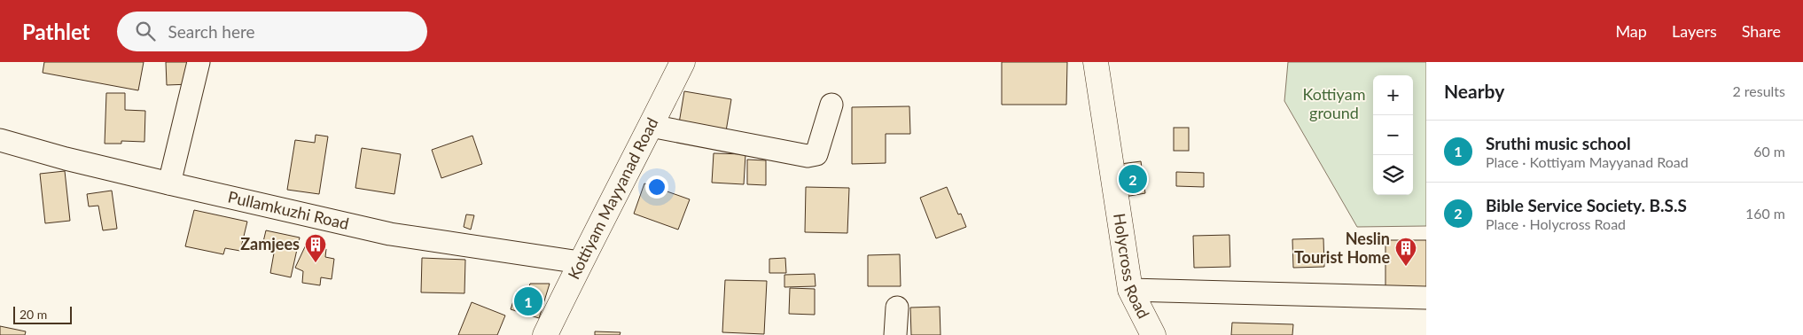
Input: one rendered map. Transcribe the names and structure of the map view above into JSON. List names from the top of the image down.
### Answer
{
  "streets": {
    "main road": ["Kottiyam Mayyanad Road", "Holycross Road"],
    "street": ["Pullamkuzhi Road"]
  },
  "crossings": [
    ["Kottiyam Mayyanad Road", "Pullamkuzhi Road"]
  ],
  "parks": ["Kottiyam ground"],
  "places": {
    "building": ["Zamjees", "Neslin Tourist Home"]
  },
  "scale_bar": "20 m",
  "page": {
    "header": "Pathlet",
    "search": "Search here",
    "nav": ["Map", "Layers", "Share"],
    "heading": ["Nearby", "2 results"],
    "map_buttons": ["+", "−"],
    "list": [
      {
        "mark": "1",
        "name": "Sruthi music school",
        "note": "Place · Kottiyam Mayyanad Road",
        "value": "60 m"
      },
      {
        "mark": "2",
        "name": "Bible Service Society. B.S.S",
        "note": "Place · Holycross Road",
        "value": "160 m"
      }
    ],
    "pins": ["2", "1"],
    "scale": "20 m"
  }
}
